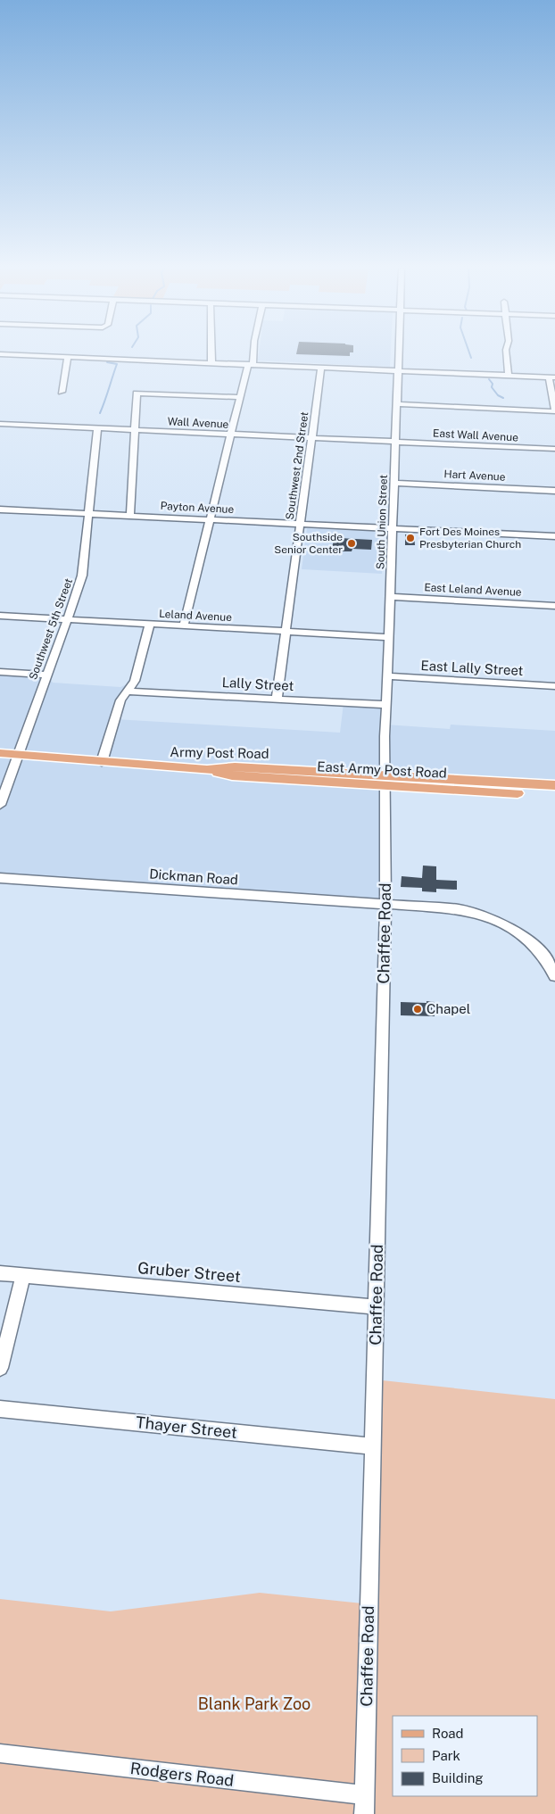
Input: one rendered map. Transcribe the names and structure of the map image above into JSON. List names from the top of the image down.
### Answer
{
  "streets": {
    "main road": ["Army Post Road", "East Army Post Road"],
    "street": [
      "Wall Avenue",
      "East Wall Avenue",
      "Southwest 2nd Street",
      "Hart Avenue",
      "Payton Avenue",
      "South Union Street",
      "East Leland Avenue",
      "Leland Avenue",
      "Southwest 5th Street",
      "East Lally Street",
      "Lally Street",
      "Dickman Road",
      "Chaffee Road",
      "Gruber Street",
      "Thayer Street",
      "Rodgers Road"
    ]
  },
  "crossings": [
    ["Wall Avenue", "East Wall Avenue"],
    ["Wall Avenue", "Southwest 2nd Street"],
    ["Wall Avenue", "South Union Street"],
    ["Wall Avenue", "Southwest 5th Street"],
    ["East Wall Avenue", "South Union Street"],
    ["Southwest 2nd Street", "Payton Avenue"],
    ["Southwest 2nd Street", "Leland Avenue"],
    ["Southwest 2nd Street", "Lally Street"],
    ["Hart Avenue", "South Union Street"],
    ["Payton Avenue", "South Union Street"],
    ["Payton Avenue", "Southwest 5th Street"],
    ["South Union Street", "East Leland Avenue"],
    ["South Union Street", "Leland Avenue"],
    ["South Union Street", "East Lally Street"],
    ["South Union Street", "Lally Street"],
    ["South Union Street", "East Army Post Road"],
    ["South Union Street", "Chaffee Road"],
    ["Leland Avenue", "Southwest 5th Street"],
    ["Southwest 5th Street", "Army Post Road"],
    ["Army Post Road", "East Army Post Road"],
    ["East Army Post Road", "Chaffee Road"],
    ["Dickman Road", "Chaffee Road"],
    ["Chaffee Road", "Gruber Street"],
    ["Chaffee Road", "Thayer Street"],
    ["Chaffee Road", "Rodgers Road"]
  ],
  "parks": ["Blank Park Zoo"],
  "places": ["Fort Des Moines Presbyterian Church", "Southside Senior Center", "Chapel"],
  "legend": ["Road", "Park", "Building"]
}
